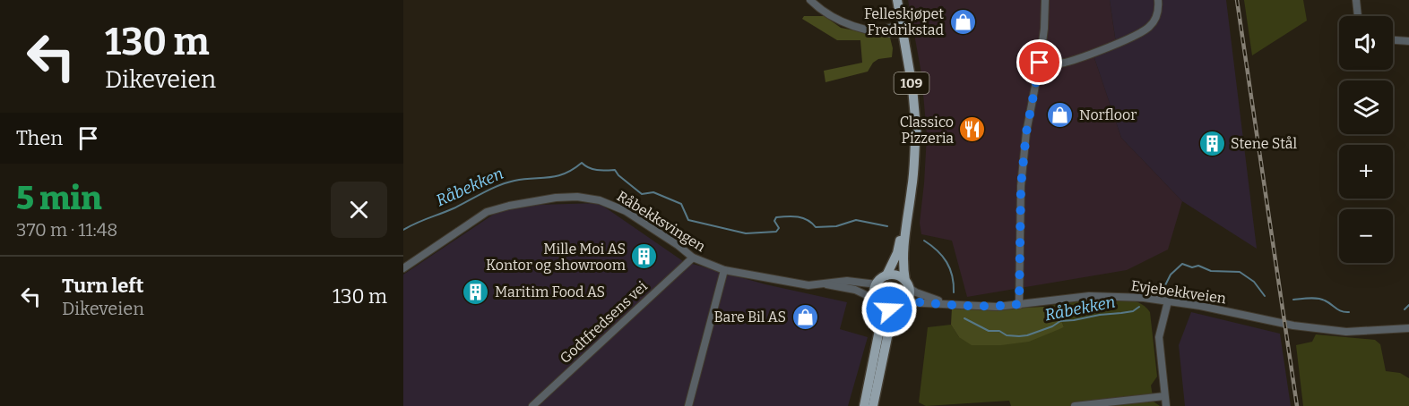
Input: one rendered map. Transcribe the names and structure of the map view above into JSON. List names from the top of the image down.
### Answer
{
  "streets": {
    "main road": ["109"],
    "street": ["Råbekksvingen", "Evjebekkveien", "Godtfredsens vei"]
  },
  "crossings": [
    ["109", "Råbekksvingen"],
    ["109", "Evjebekkveien"],
    ["Råbekksvingen", "Evjebekkveien"],
    ["Råbekksvingen", "Godtfredsens vei"]
  ],
  "water": ["Råbekken"],
  "places": {
    "shop": ["Felleskjøpet Fredrikstad", "Norfloor", "Bare Bil AS"],
    "restaurant": ["Classico Pizzeria"],
    "building": ["Stene Stål", "Mille Moi AS Kontor og showroom", "Maritim Food AS"]
  },
  "page": {
    "turn": ["130 m", "Dikeveien"],
    "map_buttons": ["+", "−"],
    "then": "Then",
    "heading": ["5 min", "370 m · 11:48"],
    "list": [
      {
        "name": "Turn left",
        "note": "Dikeveien",
        "value": "130 m"
      }
    ]
  }
}
